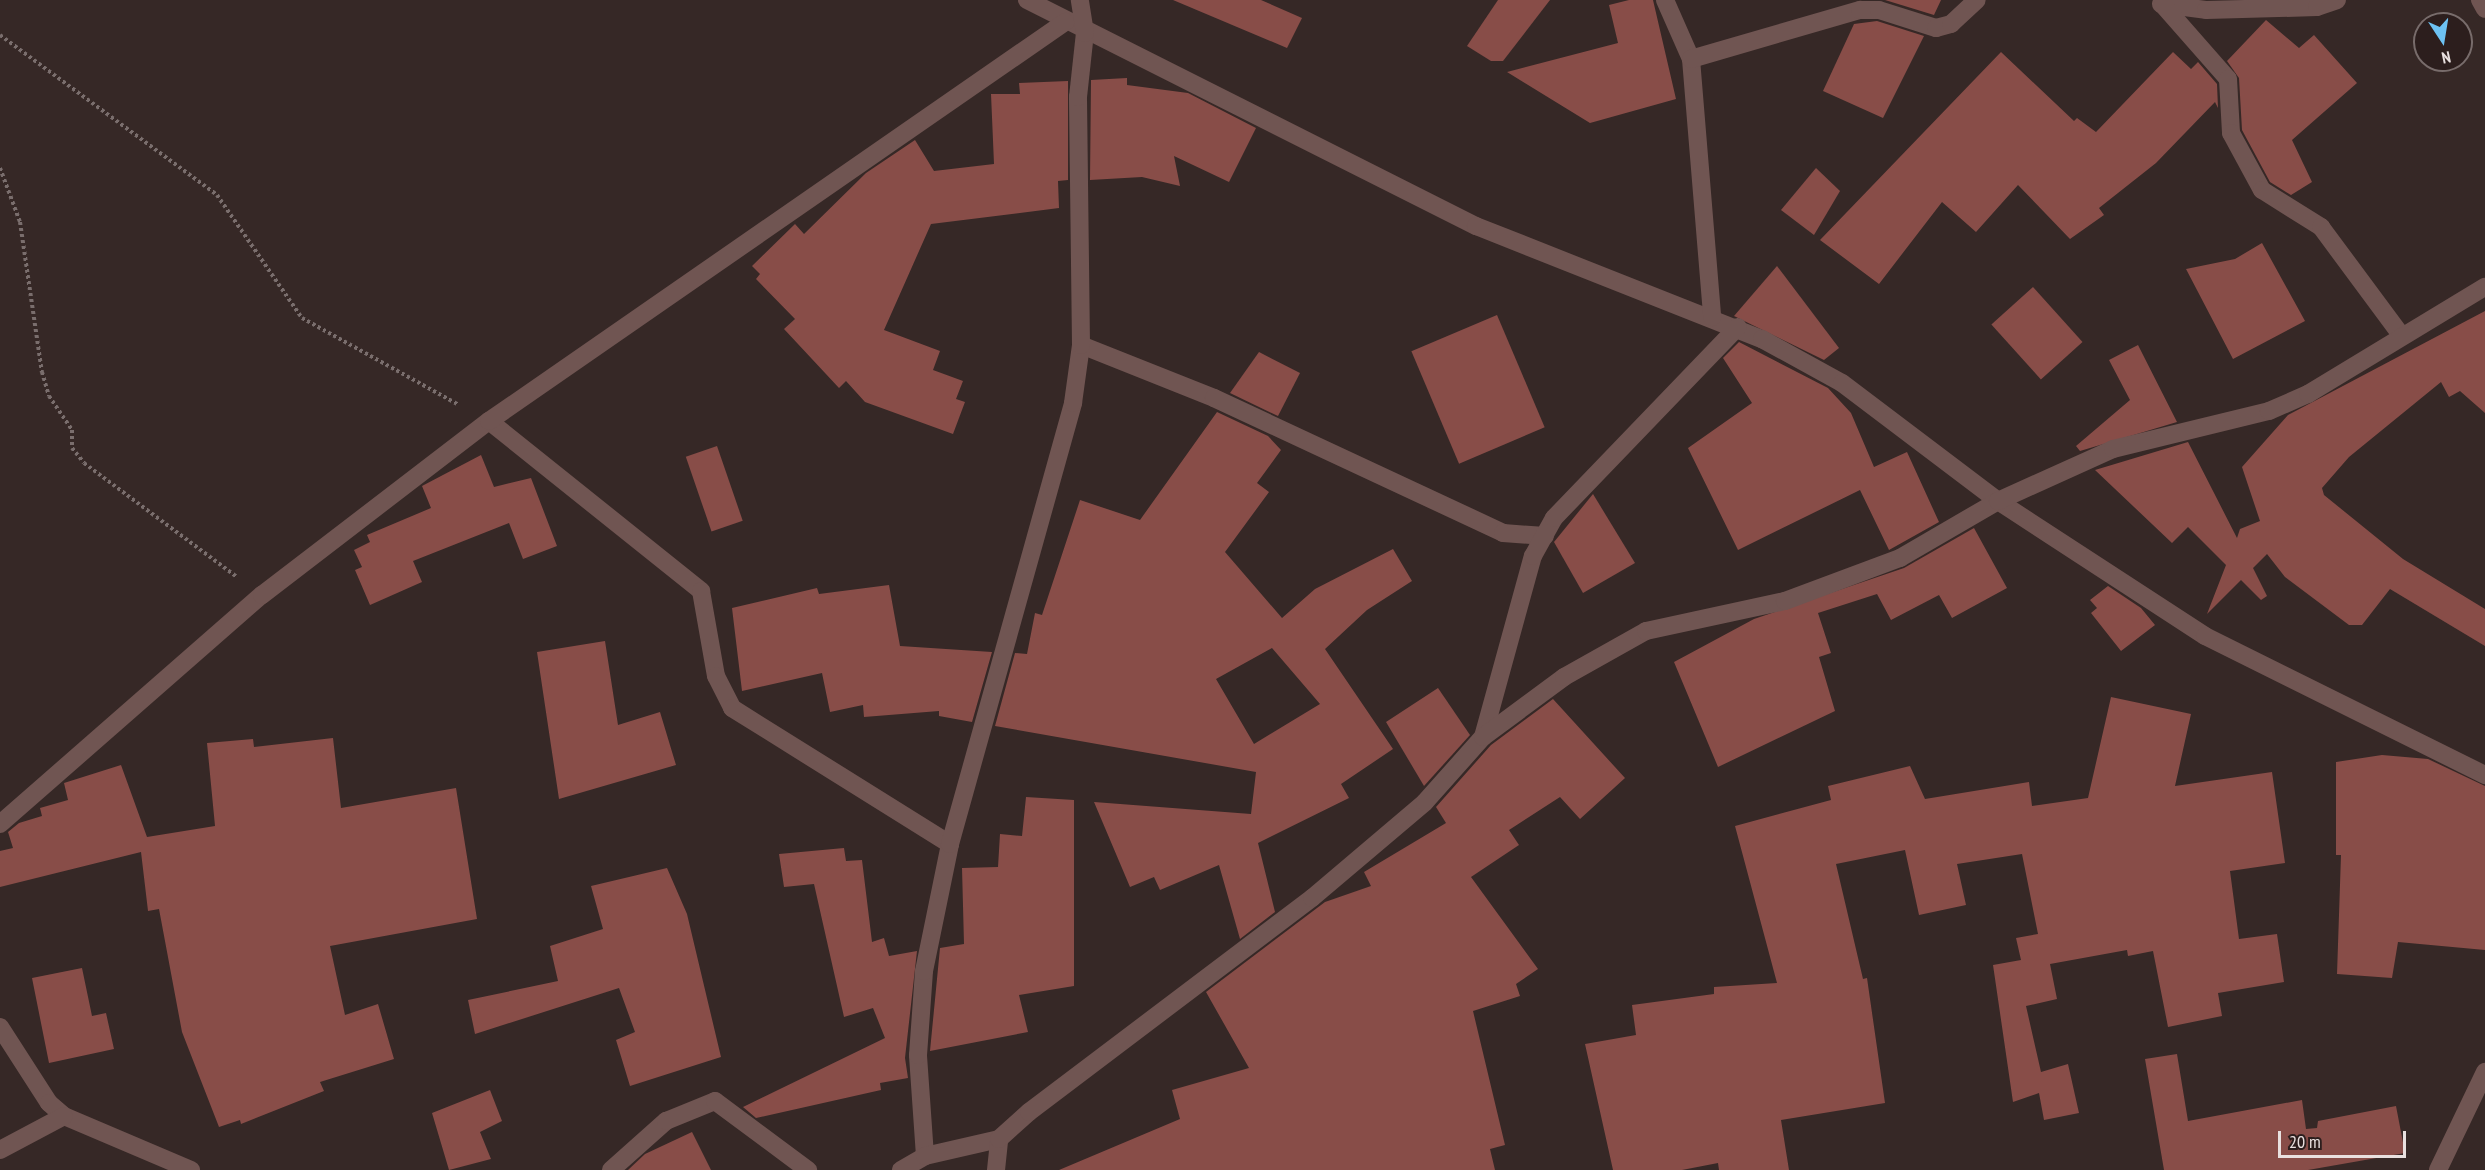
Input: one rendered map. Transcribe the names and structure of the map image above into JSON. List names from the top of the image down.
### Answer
{
  "scale_bar": "20 m",
  "north": "bottom"
}
